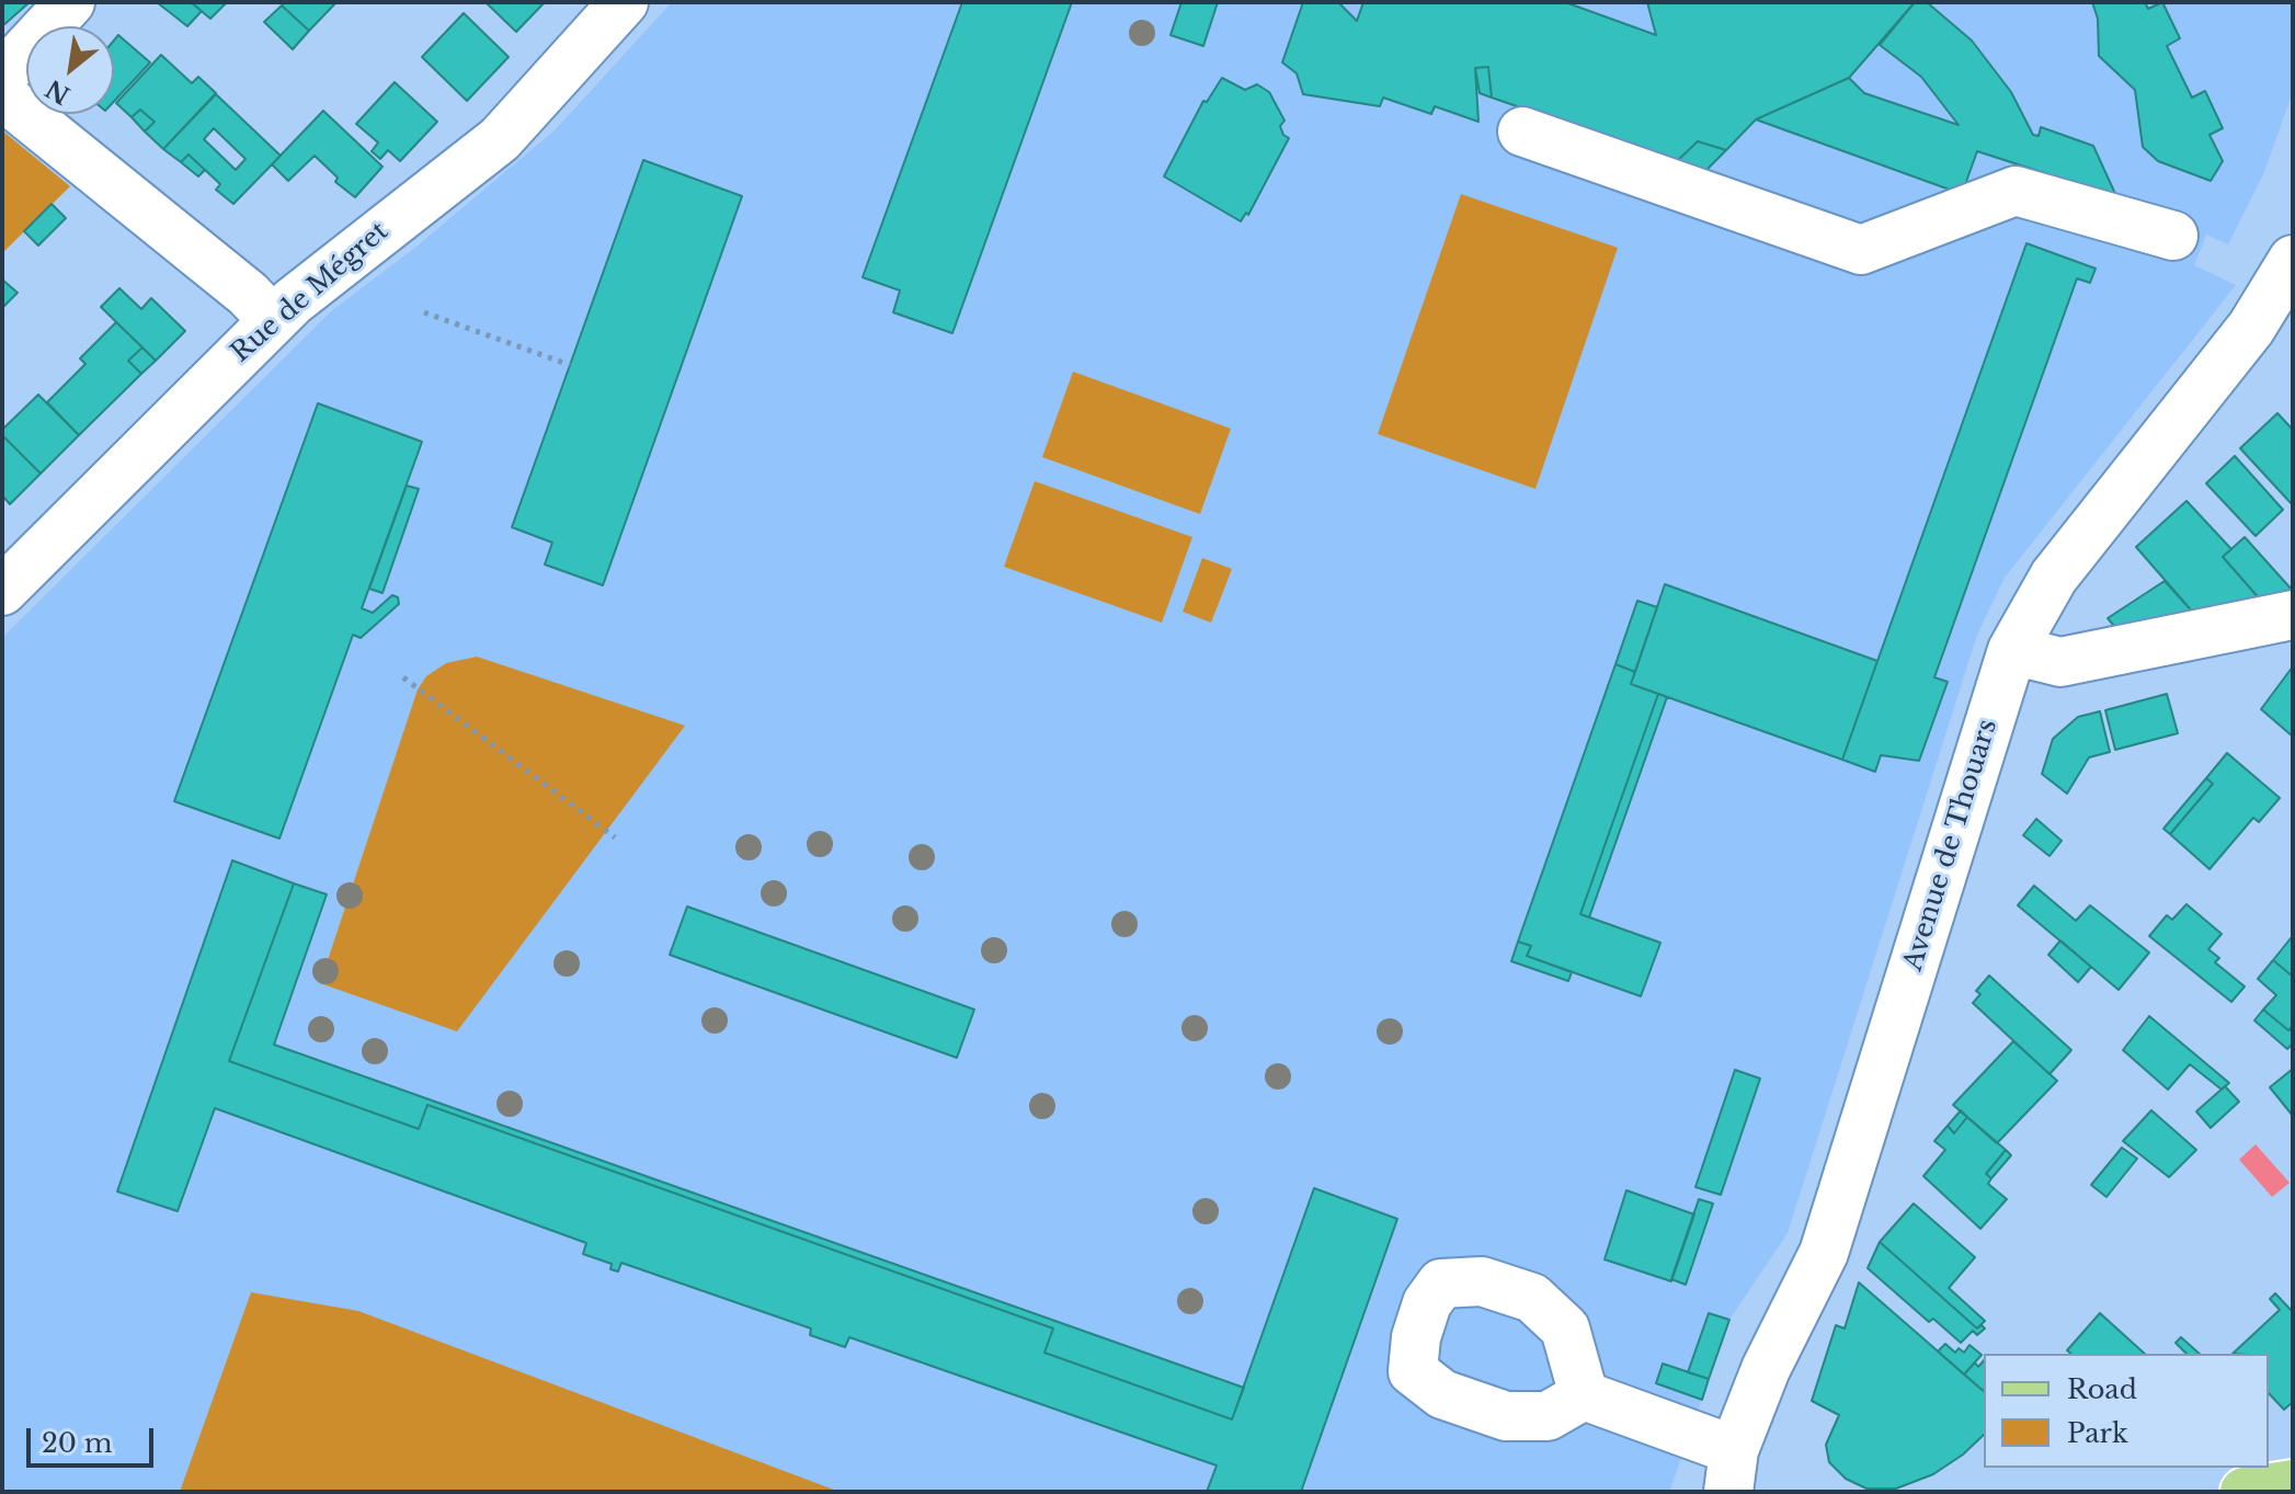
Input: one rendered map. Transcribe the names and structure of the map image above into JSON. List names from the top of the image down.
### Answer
{
  "streets": {
    "street": ["Rue de Mégret", "Avenue de Thouars"]
  },
  "legend": ["Road", "Park"],
  "scale_bar": "20 m",
  "north": "bottom left"
}
